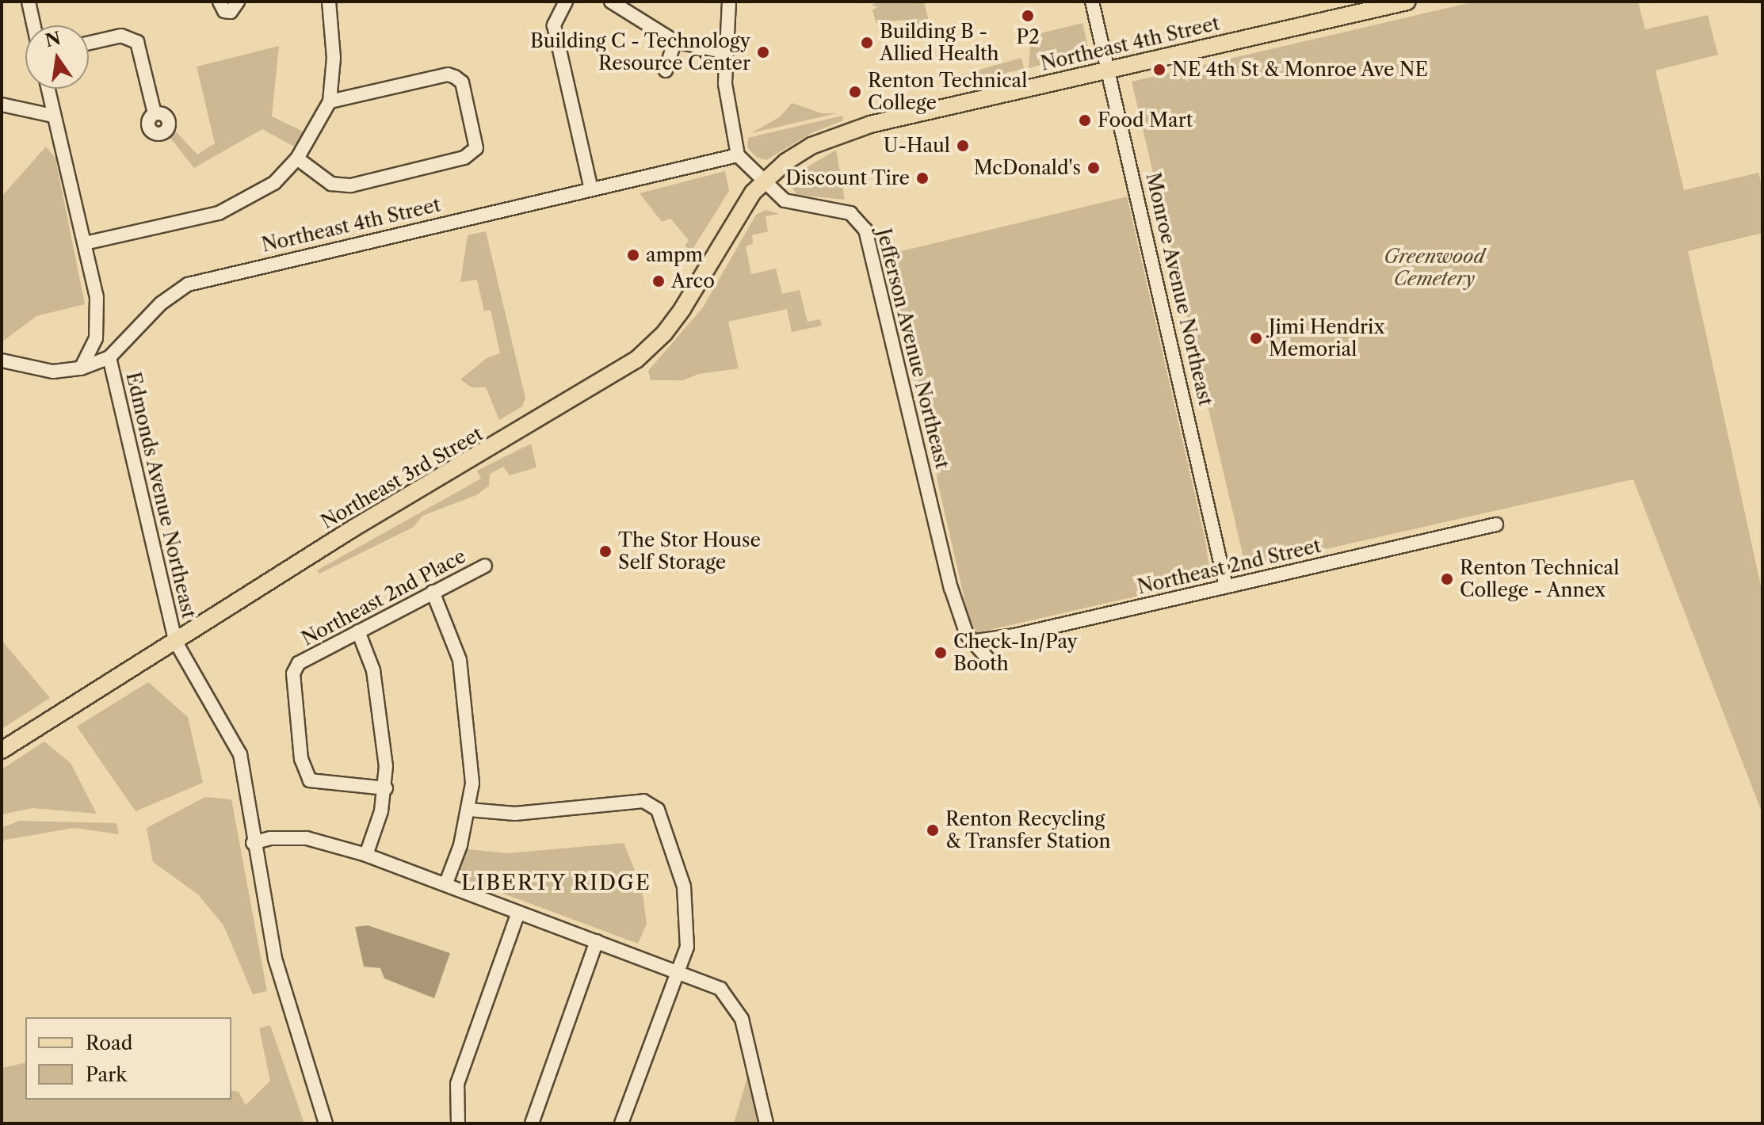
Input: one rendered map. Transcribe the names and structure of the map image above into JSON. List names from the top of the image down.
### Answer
{
  "streets": {
    "main road": ["Northeast 4th Street", "Northeast 3rd Street"],
    "street": [
      "Monroe Avenue Northeast",
      "Jefferson Avenue Northeast",
      "Edmonds Avenue Northeast",
      "Northeast 2nd Street",
      "Northeast 2nd Place"
    ]
  },
  "crossings": [
    ["Northeast 4th Street", "Monroe Avenue Northeast"],
    ["Northeast 4th Street", "Jefferson Avenue Northeast"],
    ["Northeast 4th Street", "Northeast 3rd Street"],
    ["Northeast 4th Street", "Edmonds Avenue Northeast"],
    ["Monroe Avenue Northeast", "Northeast 2nd Street"],
    ["Jefferson Avenue Northeast", "Northeast 3rd Street"],
    ["Jefferson Avenue Northeast", "Northeast 2nd Street"],
    ["Northeast 3rd Street", "Edmonds Avenue Northeast"]
  ],
  "districts": ["LIBERTY RIDGE"],
  "parks": ["Greenwood Cemetery"],
  "places": [
    "P2",
    "Building B - Allied Health",
    "Building C - Technology Resource Center",
    "NE 4th St & Monroe Ave NE",
    "Renton Technical College",
    "Food Mart",
    "U-Haul",
    "McDonald's",
    "Discount Tire",
    "ampm",
    "Arco",
    "Jimi Hendrix Memorial",
    "The Stor House Self Storage",
    "Renton Technical College - Annex",
    "Check-In/Pay Booth",
    "Renton Recycling & Transfer Station"
  ],
  "legend": ["Road", "Park"],
  "north": "top"
}
